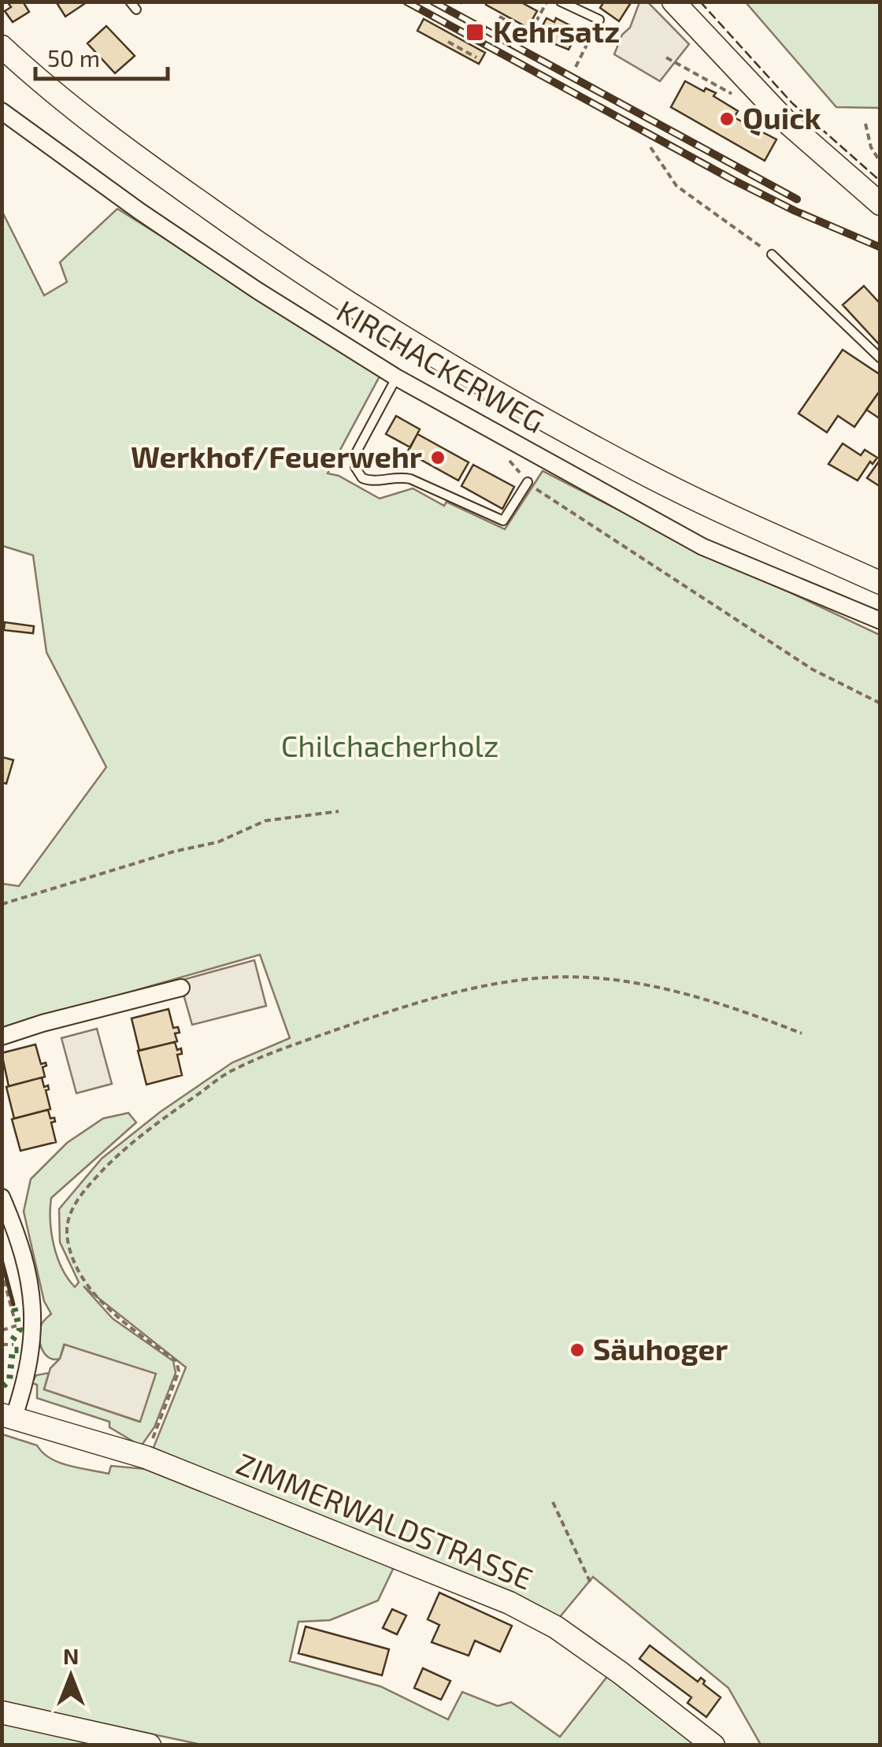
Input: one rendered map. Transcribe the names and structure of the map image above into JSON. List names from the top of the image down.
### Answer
{
  "streets": {
    "street": ["KIRCHACKERWEG", "ZIMMERWALDSTRASSE"]
  },
  "parks": ["Chilchacherholz"],
  "places": {
    "transit": ["Kehrsatz"],
    "other": ["Quick", "Werkhof/Feuerwehr", "Säuhoger"]
  },
  "scale_bar": "50 m",
  "north": "top"
}
